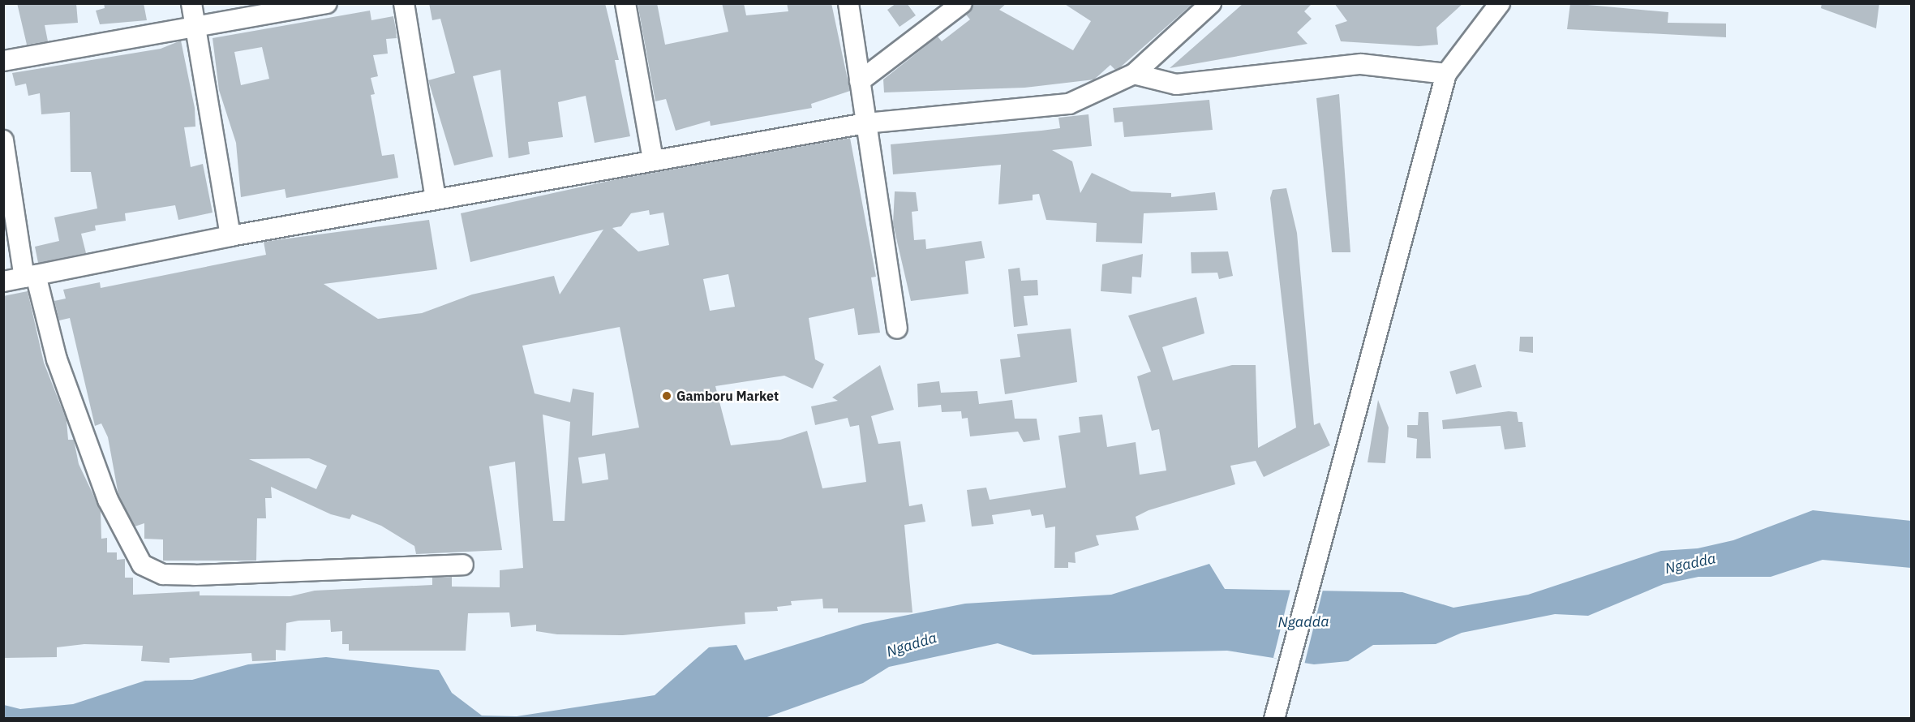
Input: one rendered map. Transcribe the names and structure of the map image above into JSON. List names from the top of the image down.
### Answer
{
  "water": ["Ngadda"],
  "places": ["Gamboru Market"]
}
